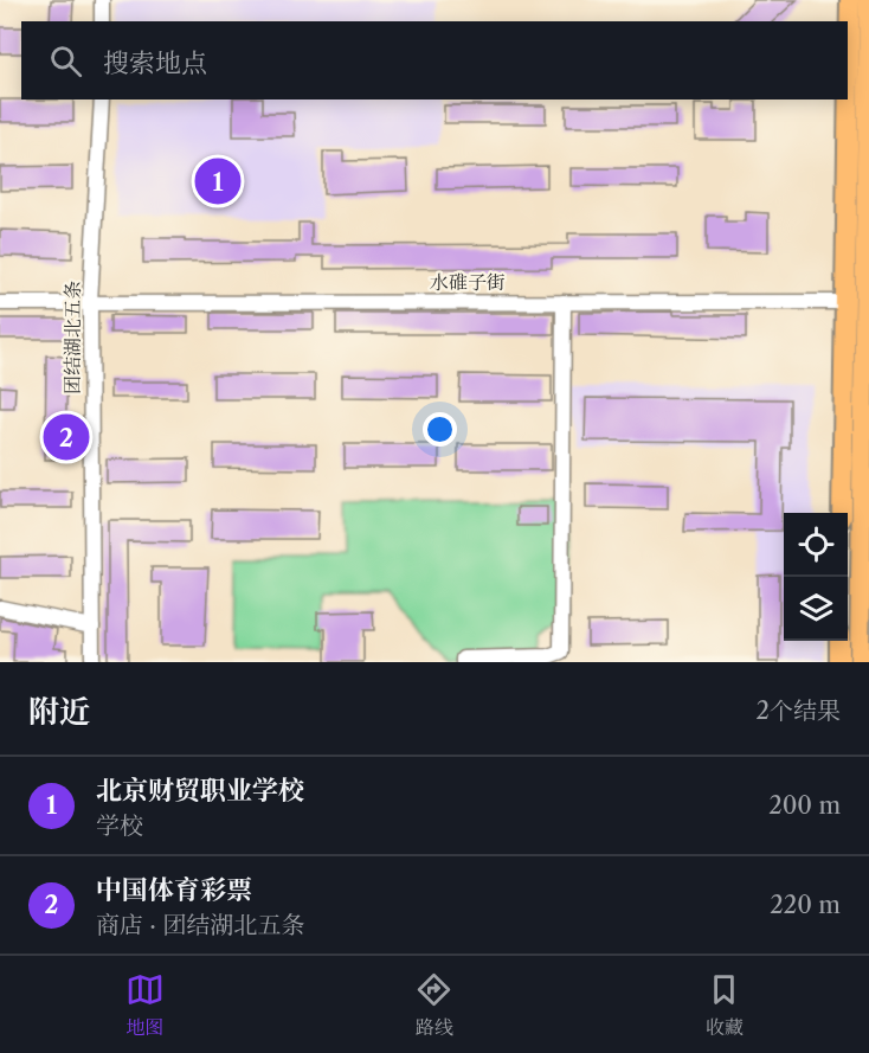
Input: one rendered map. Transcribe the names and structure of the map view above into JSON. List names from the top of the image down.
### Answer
{
  "streets": {
    "street": ["水碓子街", "团结湖北五条"]
  },
  "crossings": [
    ["水碓子街", "团结湖北五条"]
  ],
  "page": {
    "search": "搜索地点",
    "pins": ["1", "2"],
    "heading": ["附近", "2个结果"],
    "list": [
      {
        "mark": "1",
        "name": "北京财贸职业学校",
        "note": "学校",
        "value": "200 m"
      },
      {
        "mark": "2",
        "name": "中国体育彩票",
        "note": "商店 · 团结湖北五条",
        "value": "220 m"
      }
    ],
    "nav": ["地图", "路线", "收藏"]
  }
}
